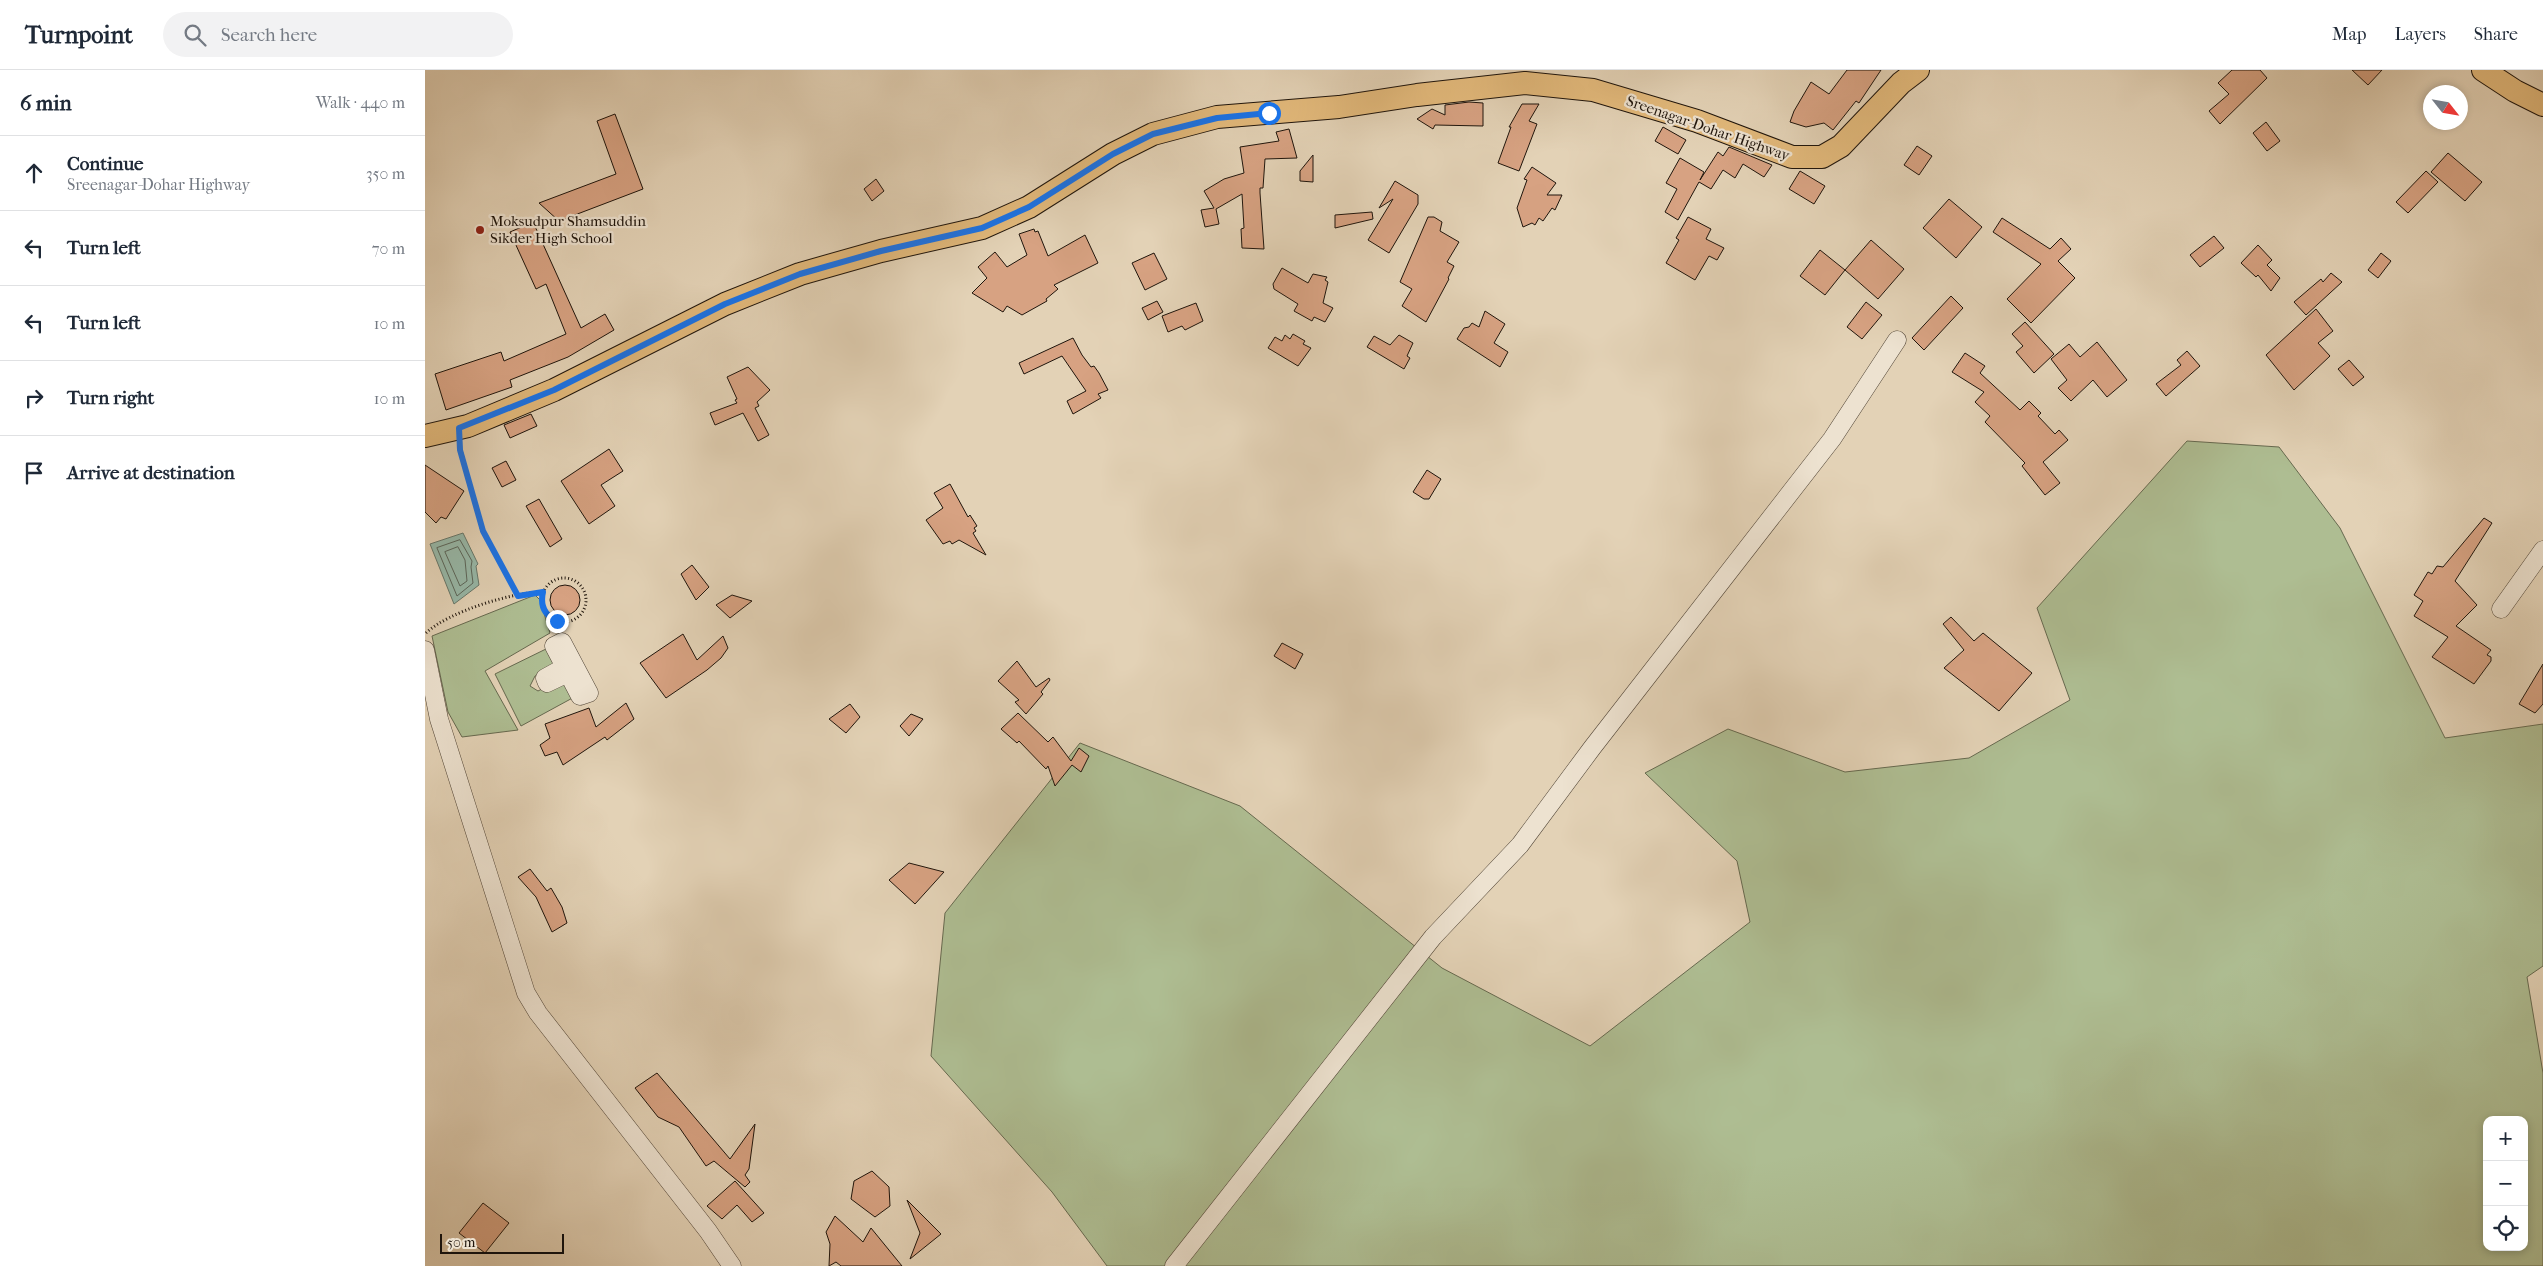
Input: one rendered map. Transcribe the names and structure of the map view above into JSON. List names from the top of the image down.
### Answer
{
  "streets": {
    "main road": ["Sreenagar-Dohar Highway"]
  },
  "places": ["Moksudpur Shamsuddin Sikder High School"],
  "scale_bar": "50 m",
  "north": "bottom right",
  "page": {
    "header": "Turnpoint",
    "search": "Search here",
    "nav": ["Map", "Layers", "Share"],
    "heading": ["6 min", "Walk · 440 m"],
    "list": [
      ["Continue", "Sreenagar-Dohar Highway", "350 m"],
      ["Turn left", "70 m"],
      ["Turn left", "10 m"],
      ["Turn right", "10 m"],
      "Arrive at destination"
    ],
    "map_buttons": ["+", "−"],
    "scale": "50 m"
  }
}
